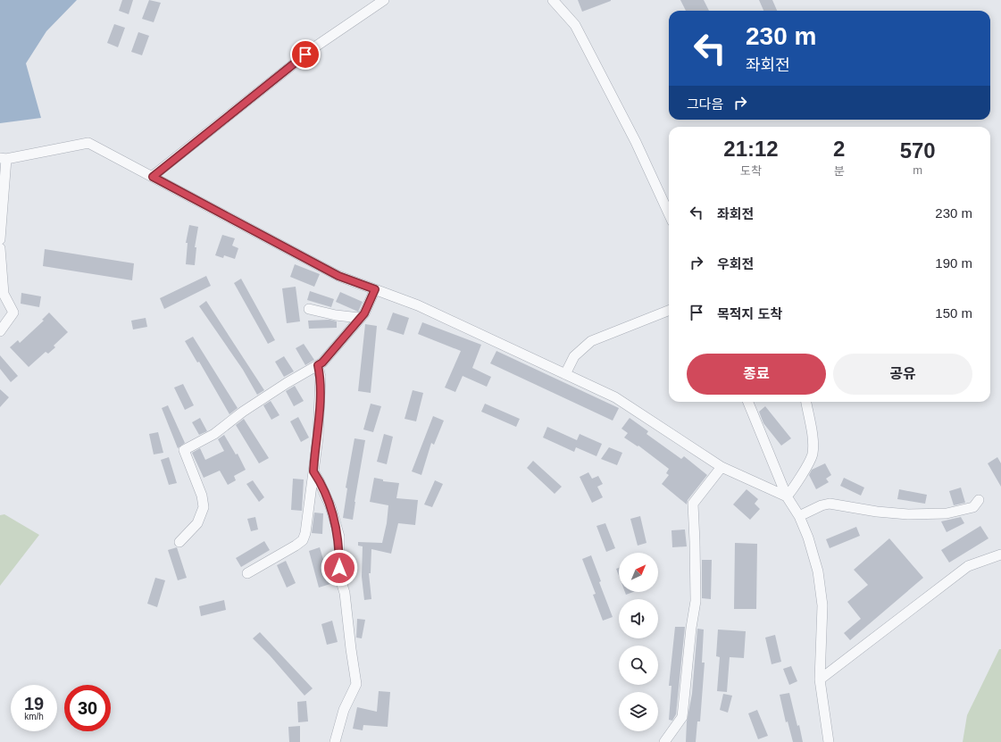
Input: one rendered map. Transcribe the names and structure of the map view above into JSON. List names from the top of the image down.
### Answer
{
  "north": "top right",
  "page": {
    "turn": ["230 m", "좌회전"],
    "then": "그다음",
    "eta": [
      "21:12",
      "도착",
      "2",
      "분",
      "570",
      "m"
    ],
    "list": [
      {
        "name": "좌회전",
        "value": "230 m"
      },
      {
        "name": "우회전",
        "value": "190 m"
      },
      {
        "name": "목적지 도착",
        "value": "150 m"
      }
    ],
    "buttons": ["종료", "공유"],
    "speed": "19 km/h",
    "limit": "30"
  }
}
